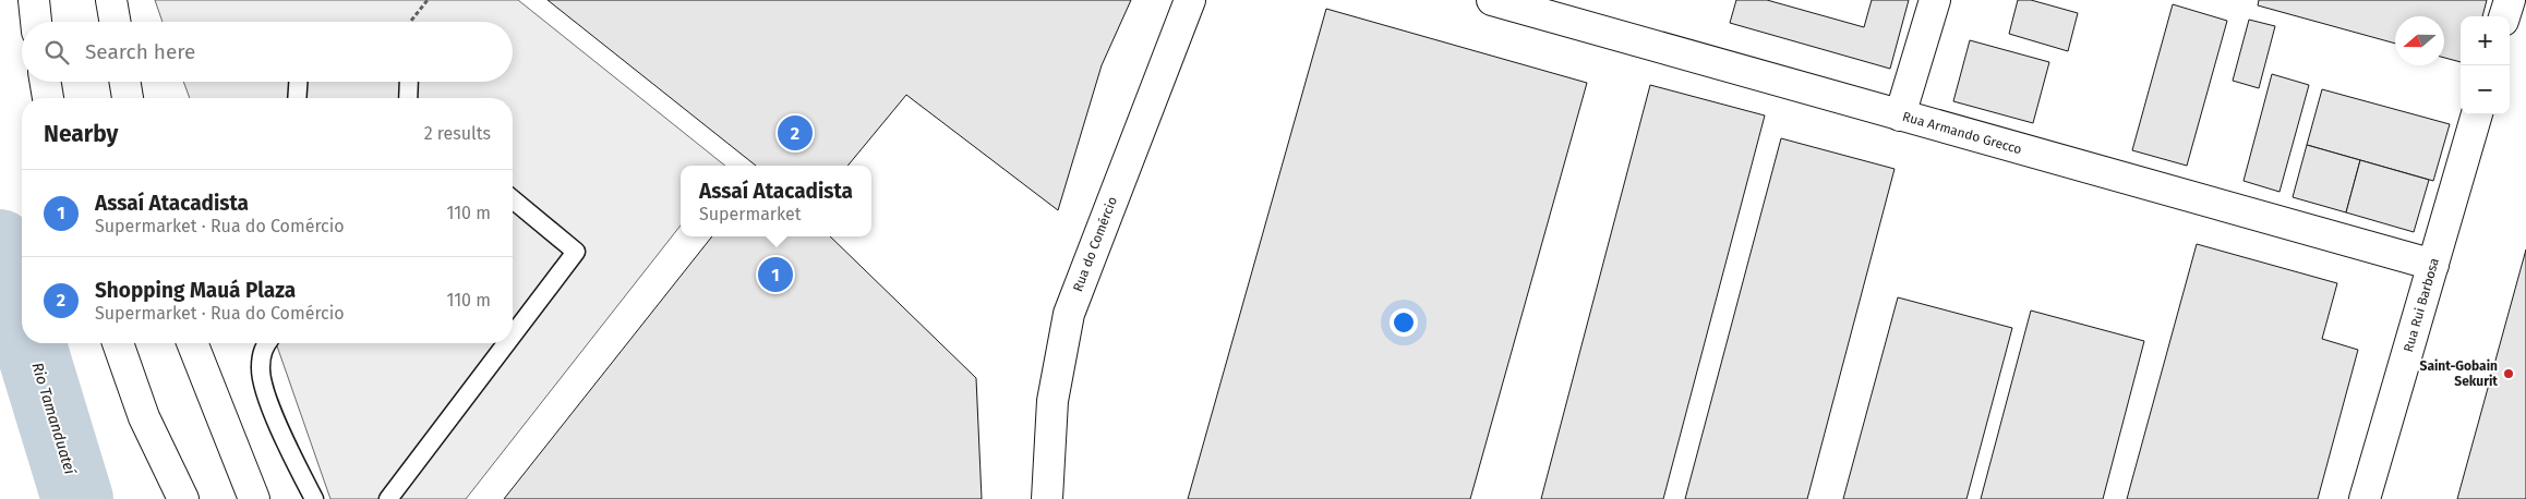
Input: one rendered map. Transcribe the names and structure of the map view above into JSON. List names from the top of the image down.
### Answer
{
  "streets": {
    "street": ["Rua Armando Grecco", "Rua do Comércio", "Rua Rui Barbosa"]
  },
  "crossings": [
    ["Rua Armando Grecco", "Rua Rui Barbosa"]
  ],
  "water": ["Rio Tamanduateí"],
  "places": ["Saint-Gobain Sekurit"],
  "north": "left",
  "page": {
    "map_buttons": ["+", "−"],
    "search": "Search here",
    "heading": ["Nearby", "2 results"],
    "pins": ["2", "1"],
    "popup": ["Assaí Atacadista", "Supermarket"],
    "list": [
      {
        "mark": "1",
        "name": "Assaí Atacadista",
        "note": "Supermarket · Rua do Comércio",
        "value": "110 m"
      },
      {
        "mark": "2",
        "name": "Shopping Mauá Plaza",
        "note": "Supermarket · Rua do Comércio",
        "value": "110 m"
      }
    ]
  }
}
